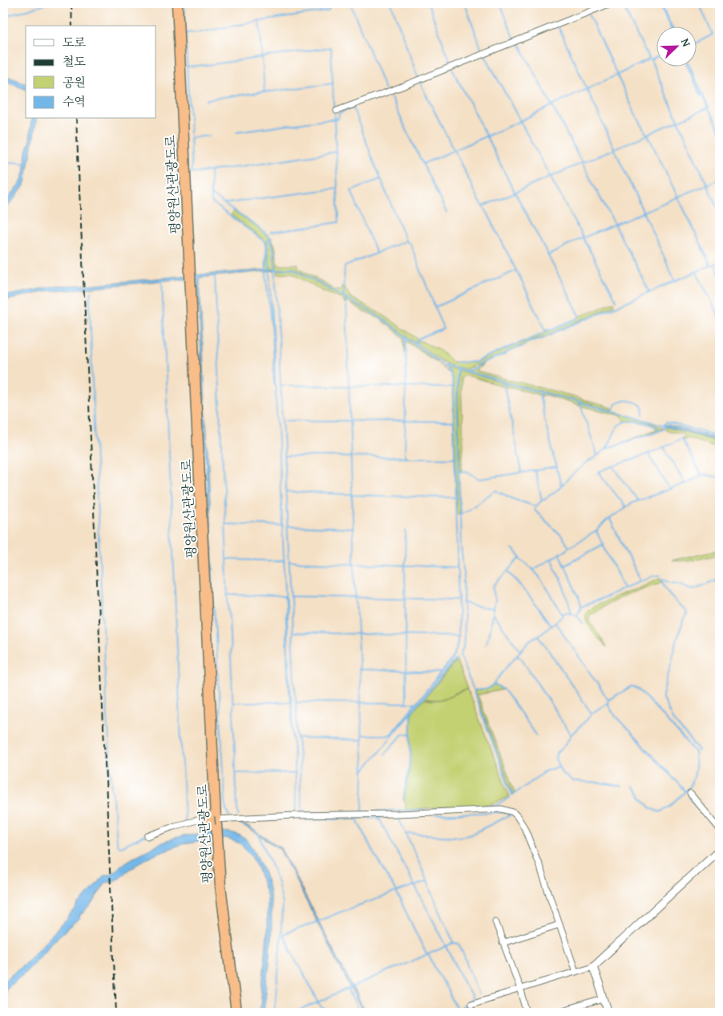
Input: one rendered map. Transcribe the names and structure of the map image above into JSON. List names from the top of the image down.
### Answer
{
  "streets": {
    "highway": ["평양원산관광도로"]
  },
  "legend": [
    "도로",
    "철도",
    "공원",
    "수역"
  ],
  "north": "top right"
}
